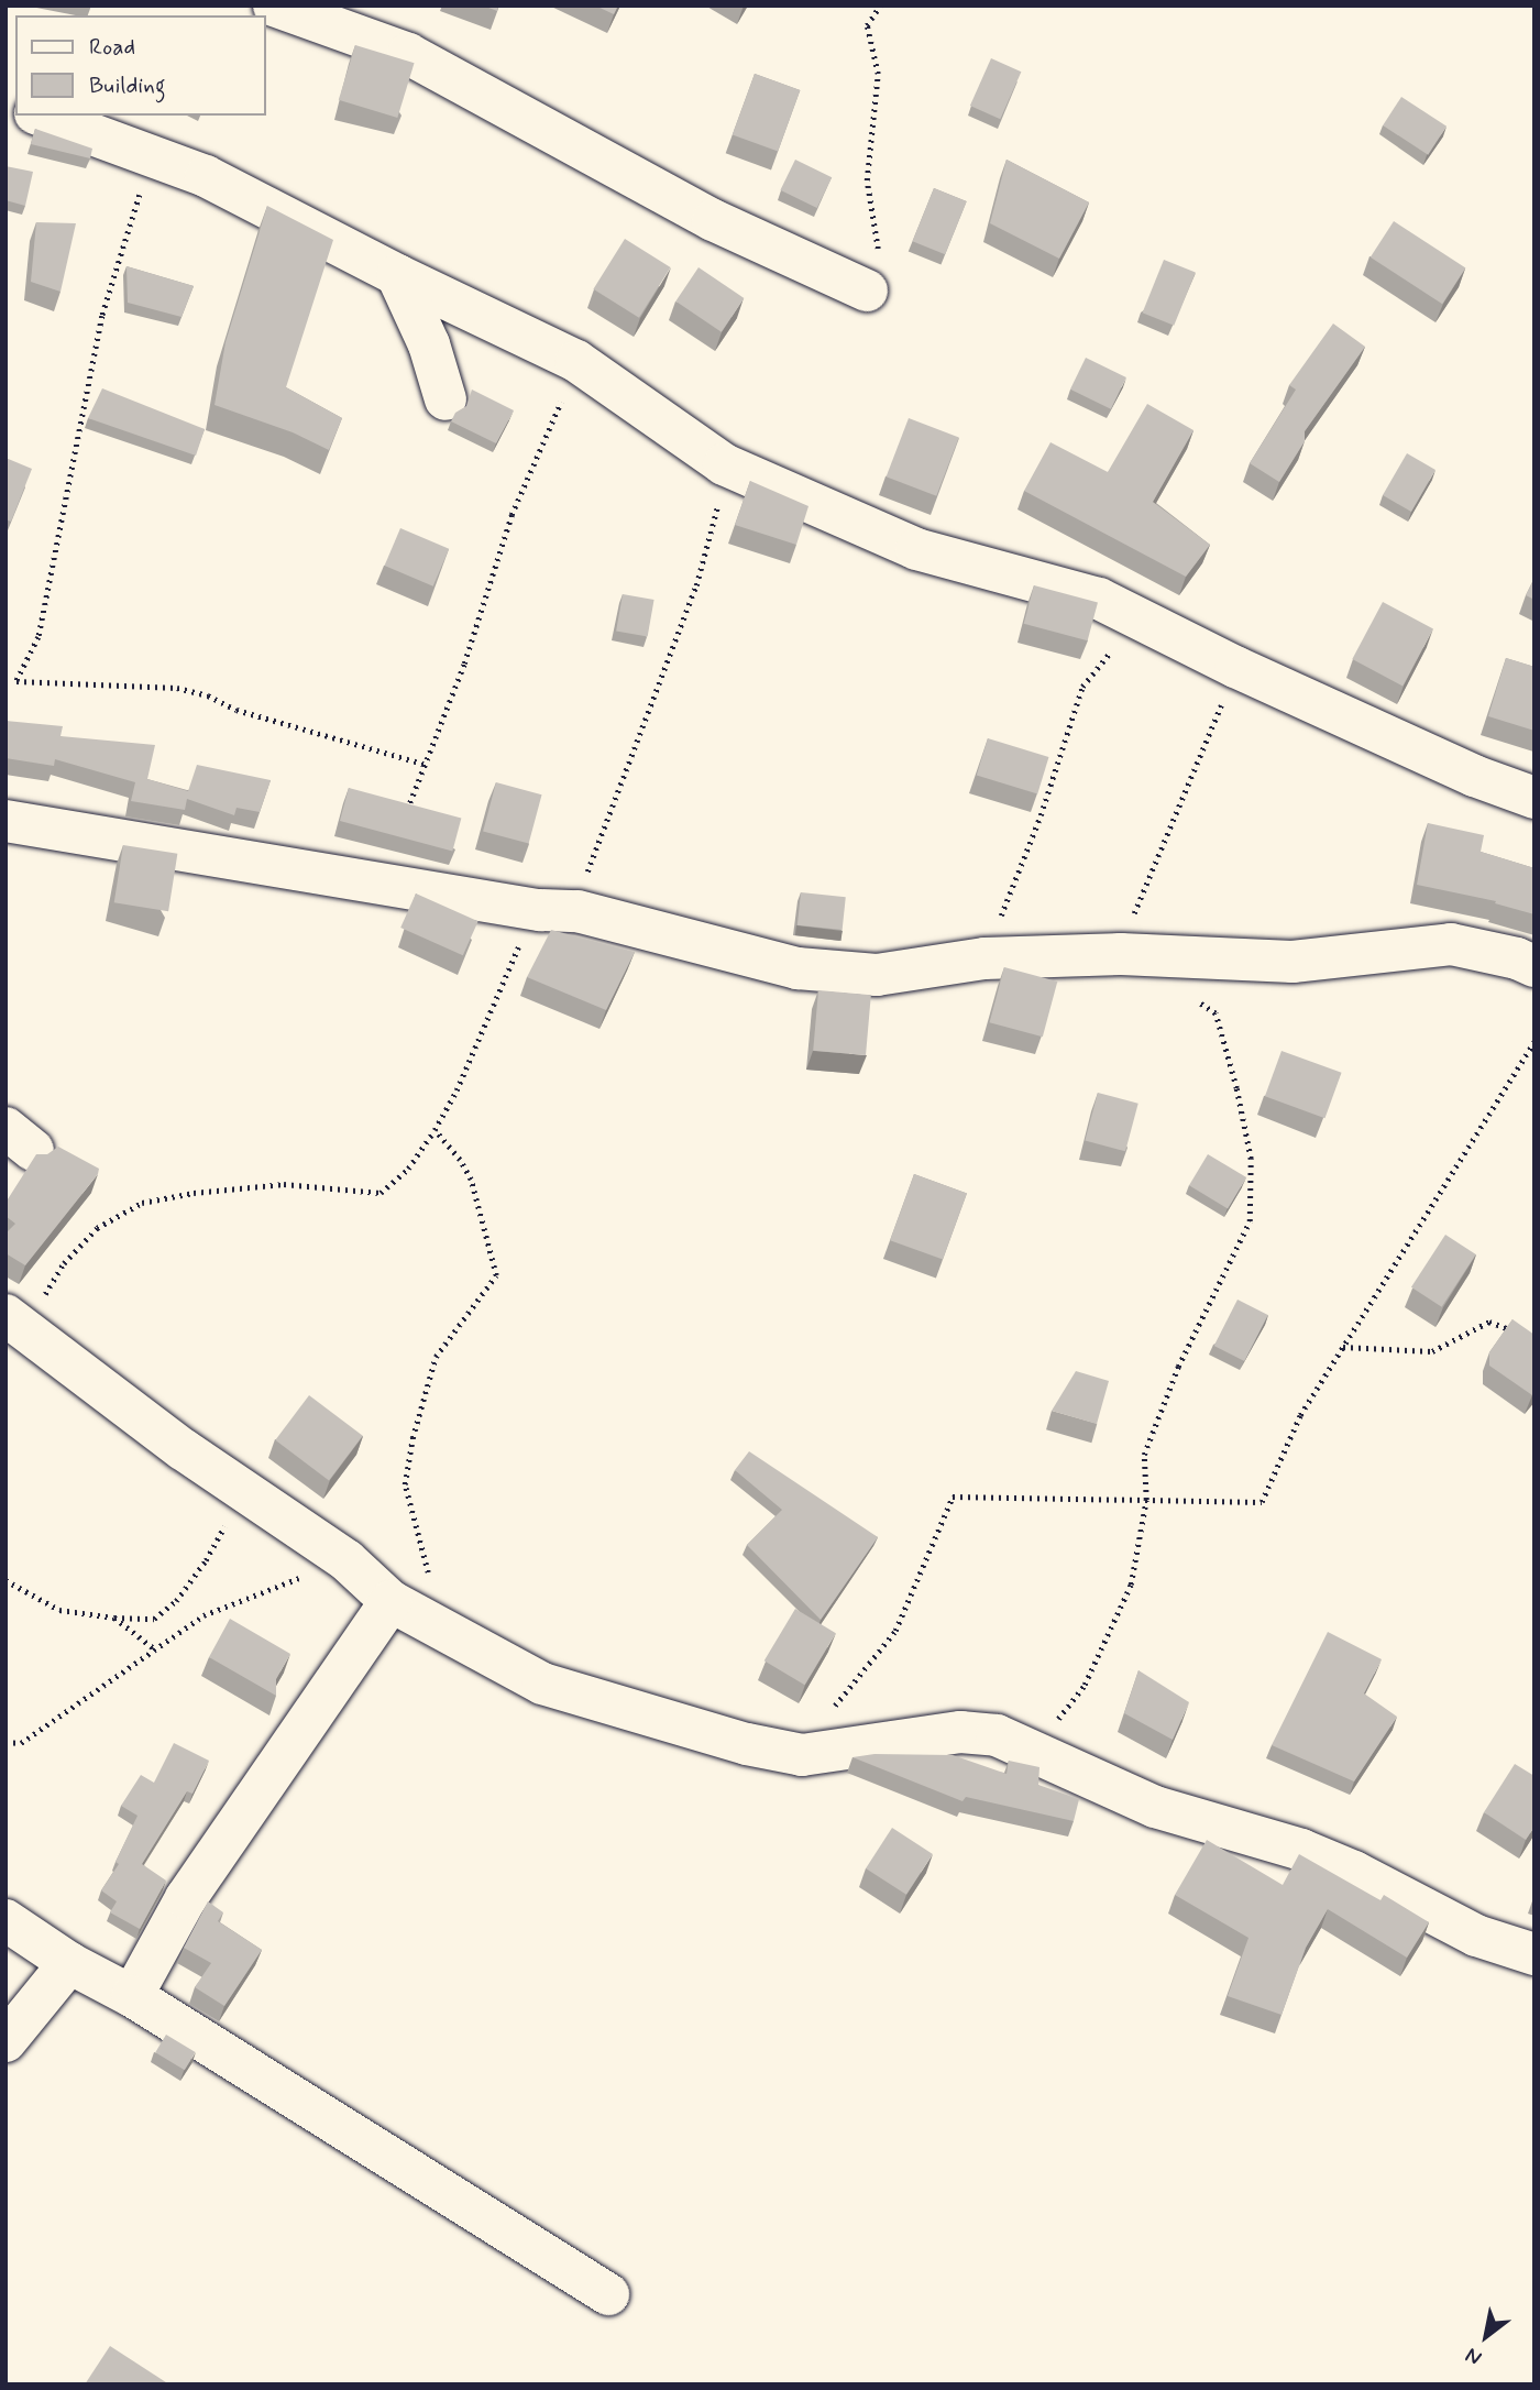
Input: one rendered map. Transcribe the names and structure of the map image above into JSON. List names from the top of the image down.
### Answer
{
  "legend": ["Road", "Building"],
  "north": "bottom left"
}
